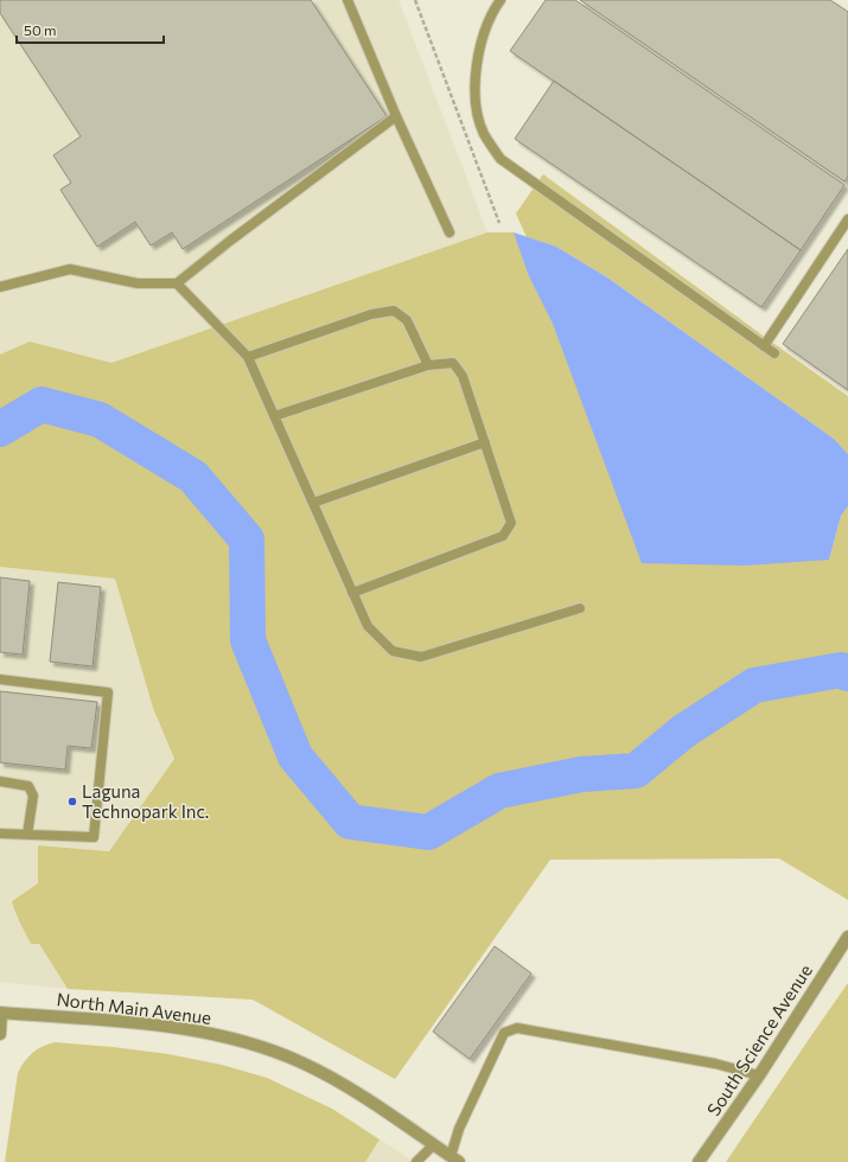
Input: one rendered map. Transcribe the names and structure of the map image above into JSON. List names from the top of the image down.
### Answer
{
  "streets": {
    "street": ["North Main Avenue", "South Science Avenue"]
  },
  "places": ["Laguna Technopark Inc."],
  "scale_bar": "50 m"
}
